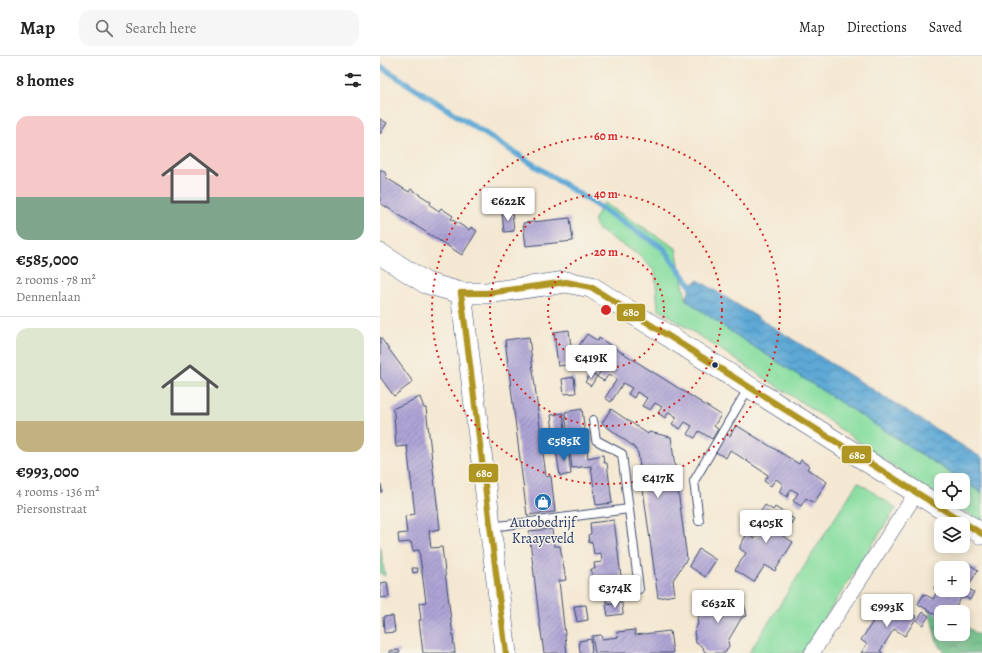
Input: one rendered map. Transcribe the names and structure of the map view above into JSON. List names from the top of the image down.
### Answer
{
  "places": {
    "shop": ["Autobedrijf Kraayeveld"]
  },
  "lines": ["transit line 680"],
  "page": {
    "header": "Map",
    "search": "Search here",
    "nav": ["Map", "Directions", "Saved"],
    "heading": "8 homes",
    "list": [
      {
        "name": "€585,000",
        "note": "2 rooms · 78 m² · Dennenlaan"
      },
      {
        "name": "€993,000",
        "note": "4 rooms · 136 m² · Piersonstraat"
      }
    ],
    "price": [
      "€622K",
      "€419K",
      "€585K",
      "€417K",
      "€405K",
      "€374K",
      "€632K",
      "€993K"
    ],
    "map_buttons": ["+", "−"]
  },
  "rings": ["60 m", "40 m", "20 m"]
}
